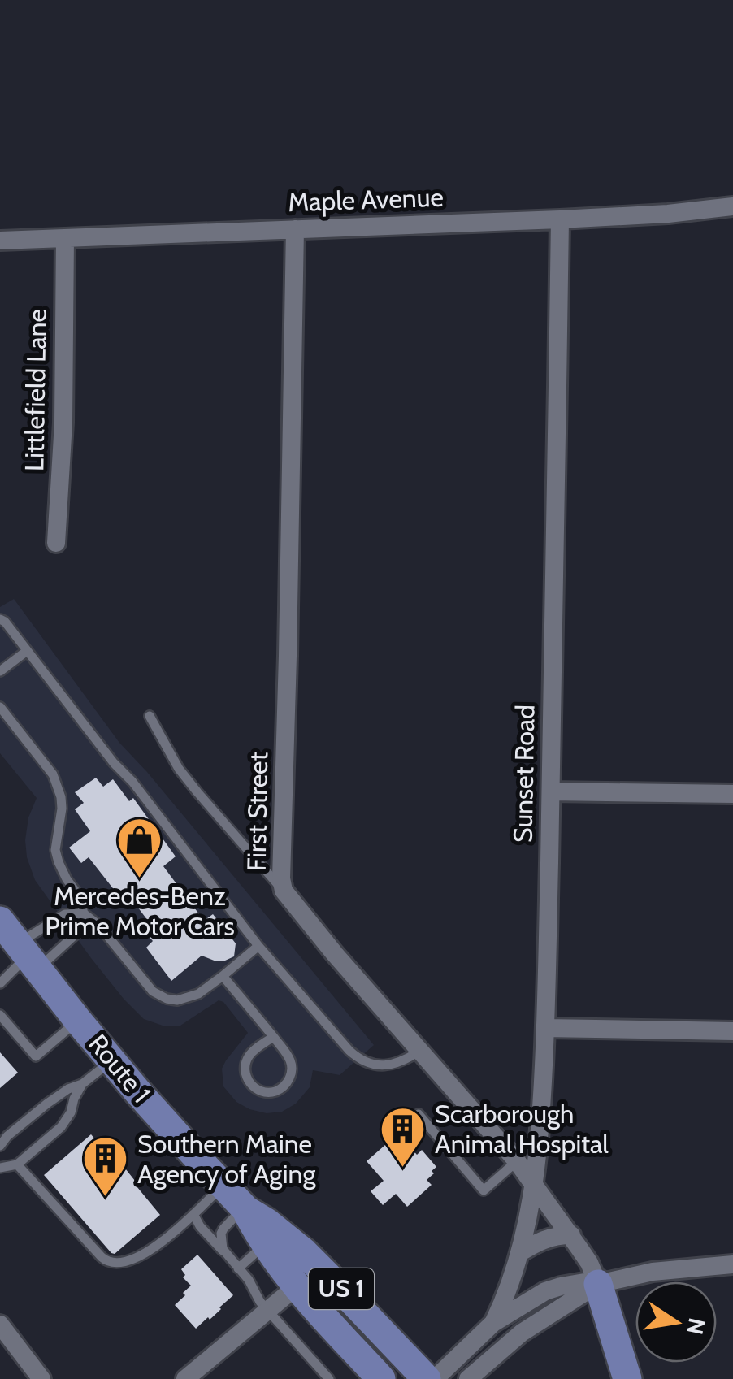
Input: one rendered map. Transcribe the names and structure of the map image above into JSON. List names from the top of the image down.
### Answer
{
  "streets": {
    "main road": ["Route 1", "US 1"],
    "street": [
      "Maple Avenue",
      "Littlefield Lane",
      "Sunset Road",
      "First Street"
    ]
  },
  "crossings": [
    ["Maple Avenue", "Littlefield Lane"],
    ["Maple Avenue", "Sunset Road"],
    ["Maple Avenue", "First Street"],
    ["Sunset Road", "First Street"]
  ],
  "places": {
    "shop": ["Mercedes-Benz Prime Motor Cars"],
    "building": ["Scarborough Animal Hospital", "Southern Maine Agency of Aging"]
  },
  "north": "right"
}
